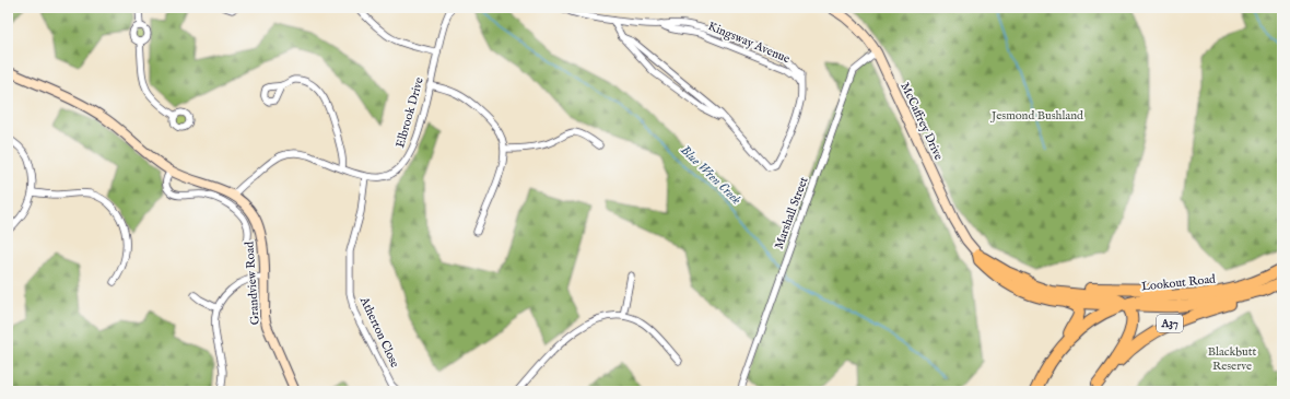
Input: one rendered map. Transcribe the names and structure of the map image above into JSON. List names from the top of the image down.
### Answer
{
  "streets": {
    "highway": ["Lookout Road", "A37"],
    "street": [
      "Kingsway Avenue",
      "Elbrook Drive",
      "McCaffrey Drive",
      "Marshall Street",
      "Grandview Road",
      "Atherton Close"
    ]
  },
  "crossings": [
    ["Elbrook Drive", "Grandview Road"],
    ["Elbrook Drive", "Atherton Close"],
    ["McCaffrey Drive", "Marshall Street"]
  ],
  "water": ["Blue Wren Creek"],
  "parks": ["Jesmond Bushland", "Blackbutt Reserve"]
}
